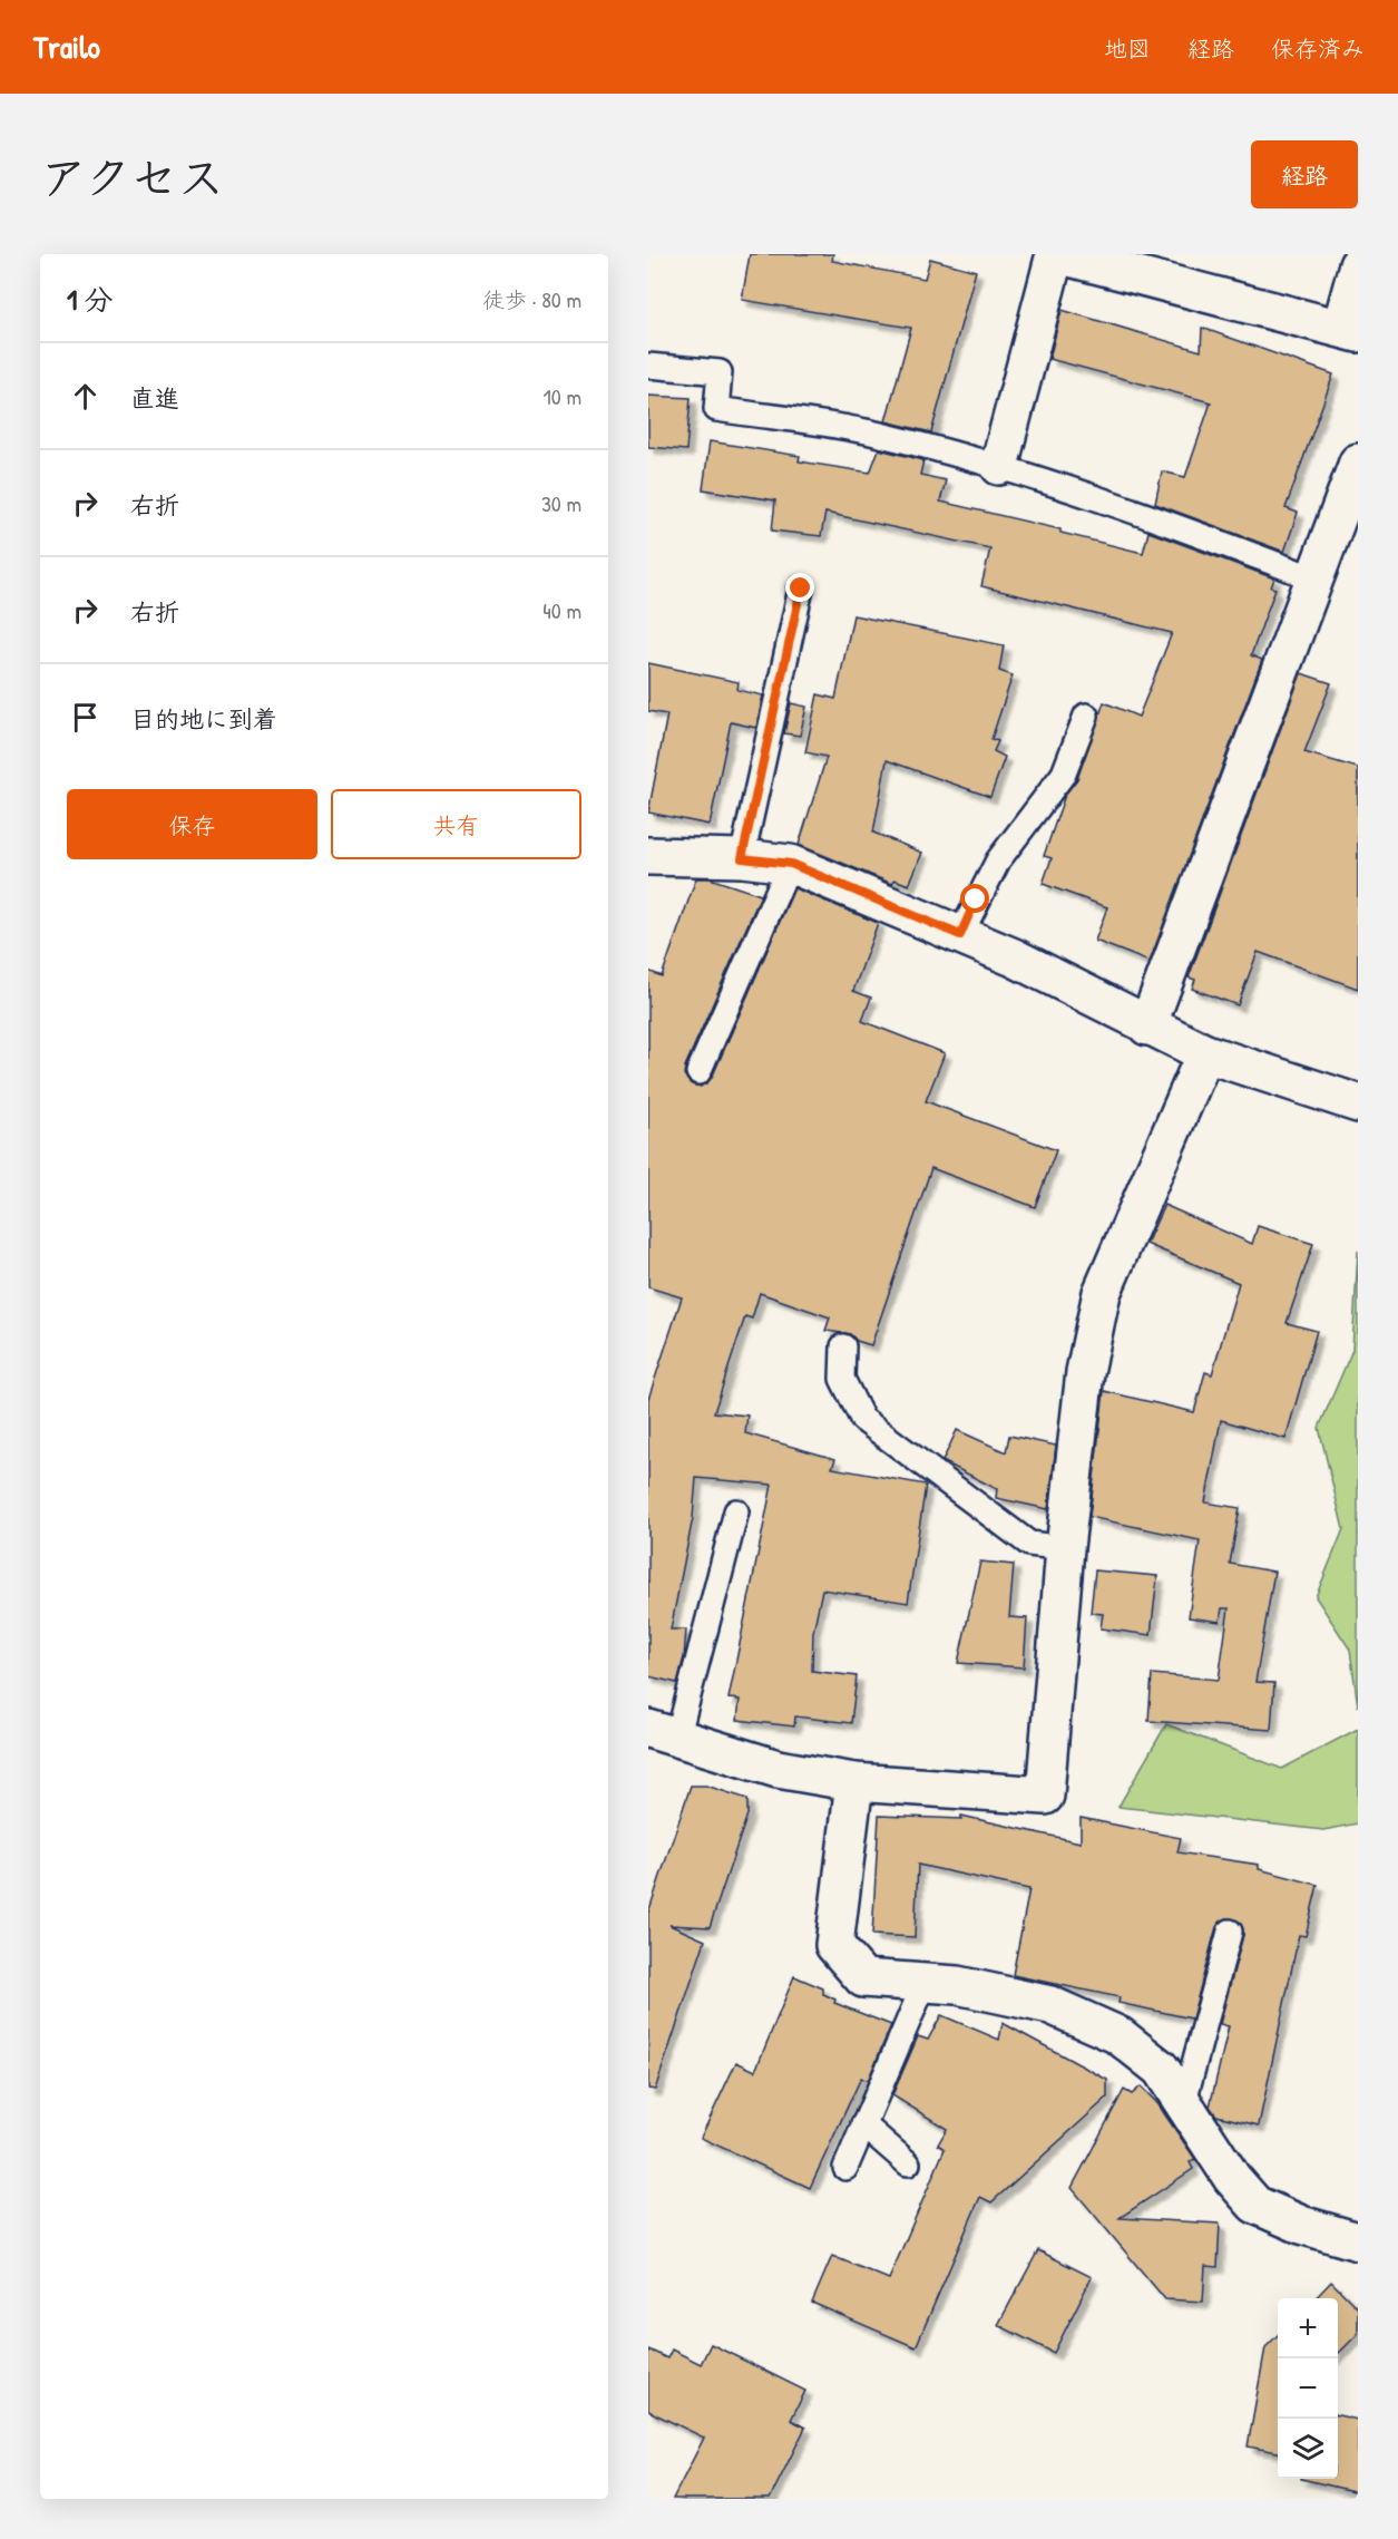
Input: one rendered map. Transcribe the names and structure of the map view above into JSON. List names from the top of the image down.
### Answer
{
  "page": {
    "header": "Trailo",
    "nav": ["地図", "経路", "保存済み"],
    "title": "アクセス",
    "buttons": [
      "経路",
      ["保存", "共有"]
    ],
    "heading": ["1 分", "徒歩 · 80 m"],
    "list": [
      ["直進", "10 m"],
      ["右折", "30 m"],
      ["右折", "40 m"],
      "目的地に到着"
    ],
    "map_buttons": ["+", "−"]
  }
}
